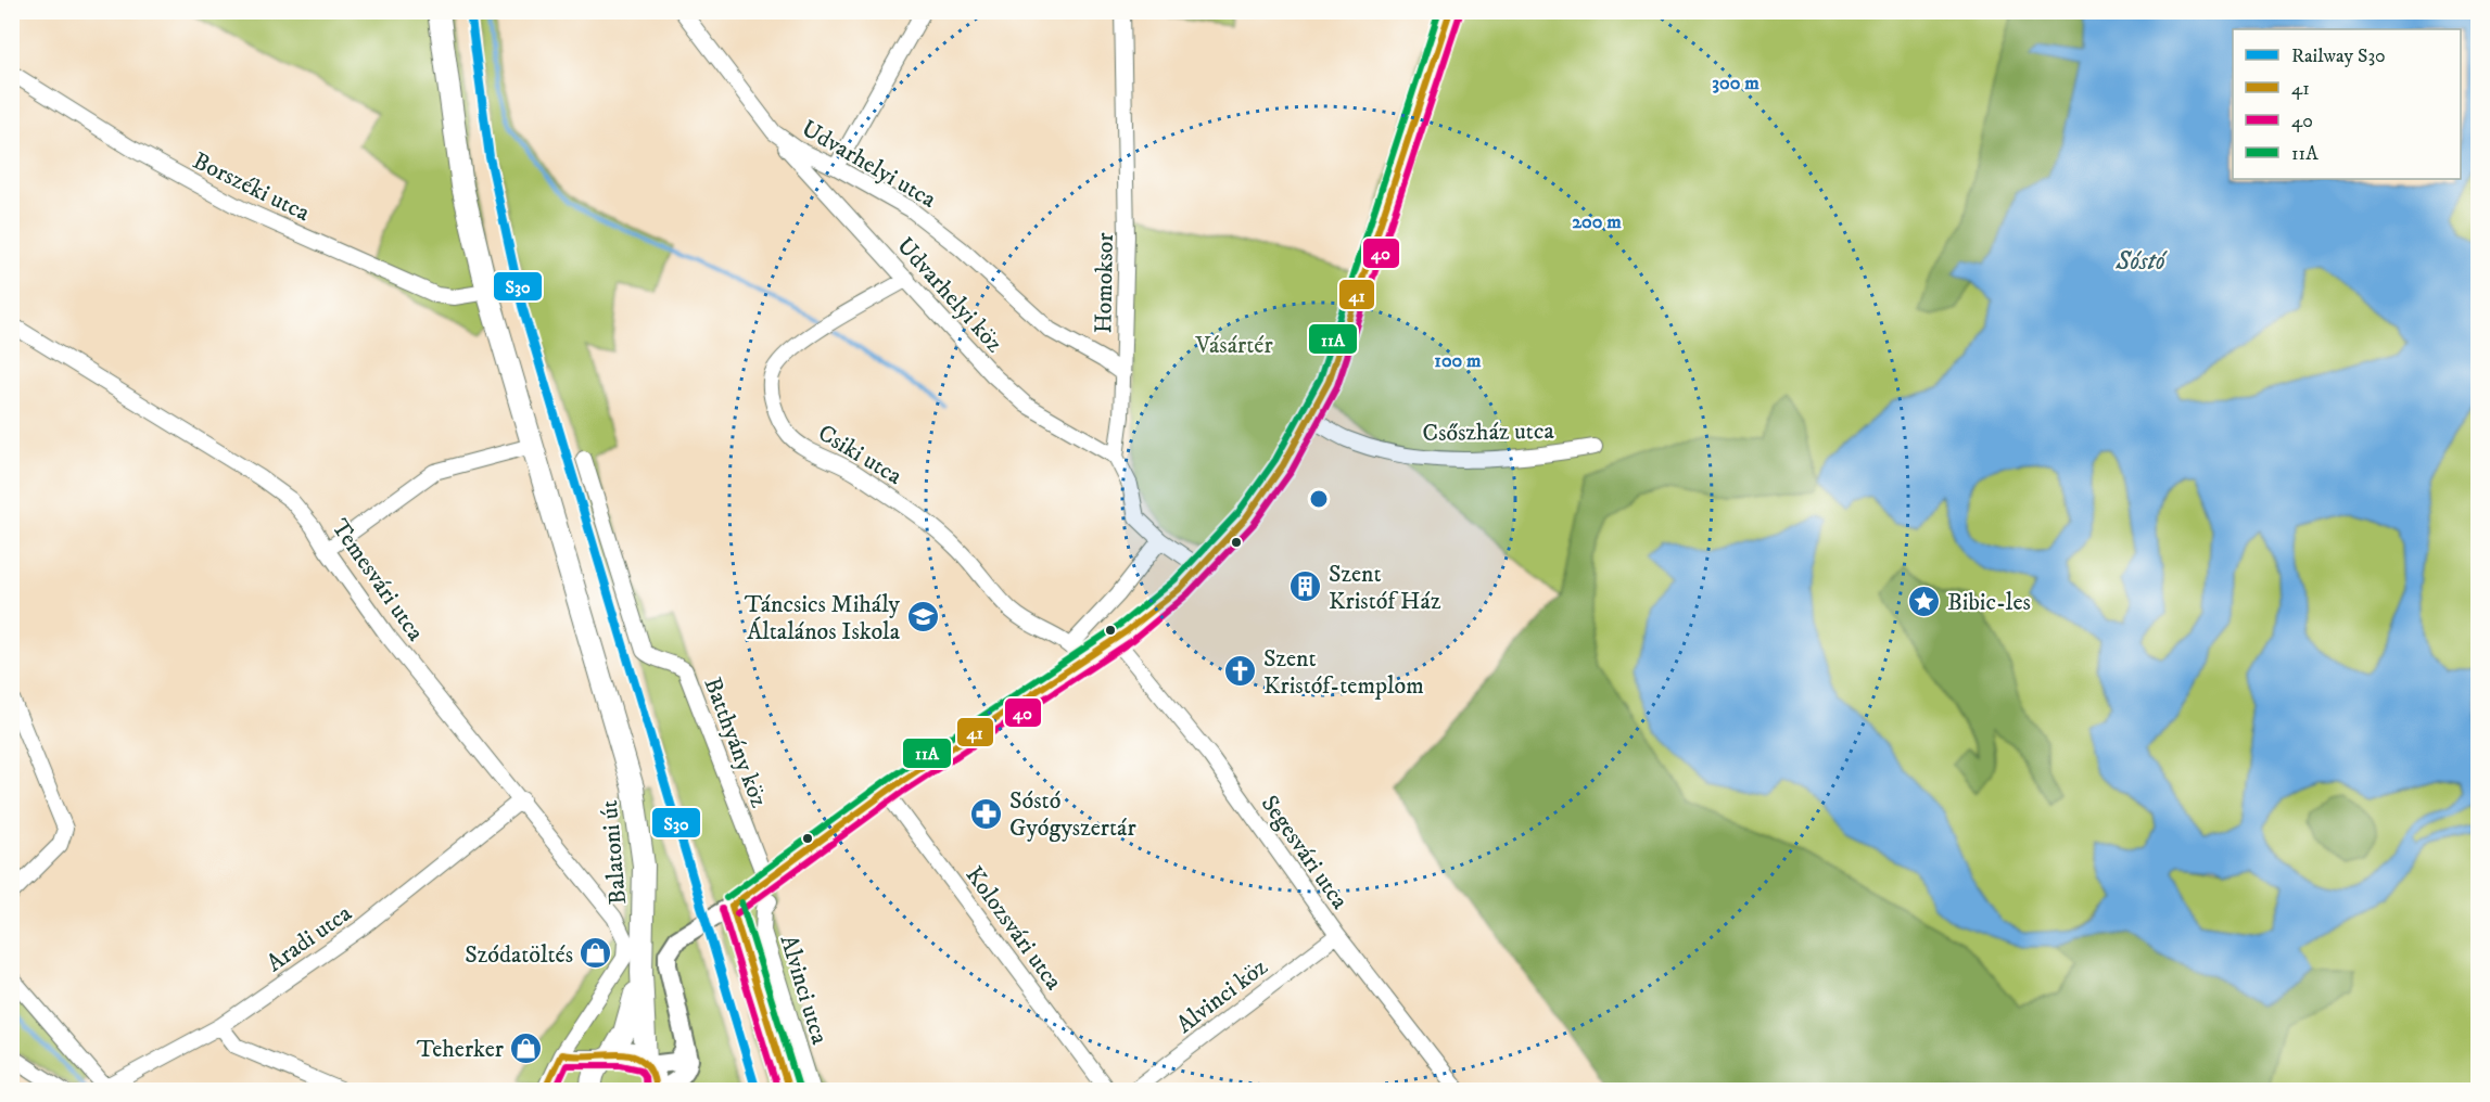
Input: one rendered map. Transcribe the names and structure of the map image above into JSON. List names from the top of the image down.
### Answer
{
  "streets": {
    "main road": ["Balatoni út"],
    "street": [
      "Udvarhelyi utca",
      "Borszéki utca",
      "Homoksor",
      "Udvarhelyi köz",
      "Csőszház utca",
      "Csiki utca",
      "Temesvári utca",
      "Batthyány köz",
      "Segesvári utca",
      "Kolozsvári utca",
      "Aradi utca",
      "Alvinci utca",
      "Alvinci köz"
    ]
  },
  "crossings": [
    ["Udvarhelyi utca", "Homoksor"],
    ["Udvarhelyi utca", "Udvarhelyi köz"],
    ["Borszéki utca", "Balatoni út"],
    ["Homoksor", "Udvarhelyi köz"],
    ["Udvarhelyi köz", "Csiki utca"],
    ["Temesvári utca", "Aradi utca"],
    ["Segesvári utca", "Alvinci köz"]
  ],
  "water": ["Sóstó"],
  "parks": ["Vásártér"],
  "places": {
    "building": ["Szent Kristóf Ház"],
    "place": ["Bibic-les"],
    "school or university": ["Táncsics Mihály Általános Iskola"],
    "church": ["Szent Kristóf-templom"],
    "pharmacy": ["Sóstó Gyógyszertár"],
    "shop": ["Szódatöltés", "Teherker"]
  },
  "lines": [
    "rail line S30",
    "transit line 41",
    "transit line 11A",
    "transit line 40"
  ],
  "legend": [
    "Railway S30",
    "41",
    "40",
    "11A"
  ],
  "rings": ["300 m", "200 m", "100 m"]
}
